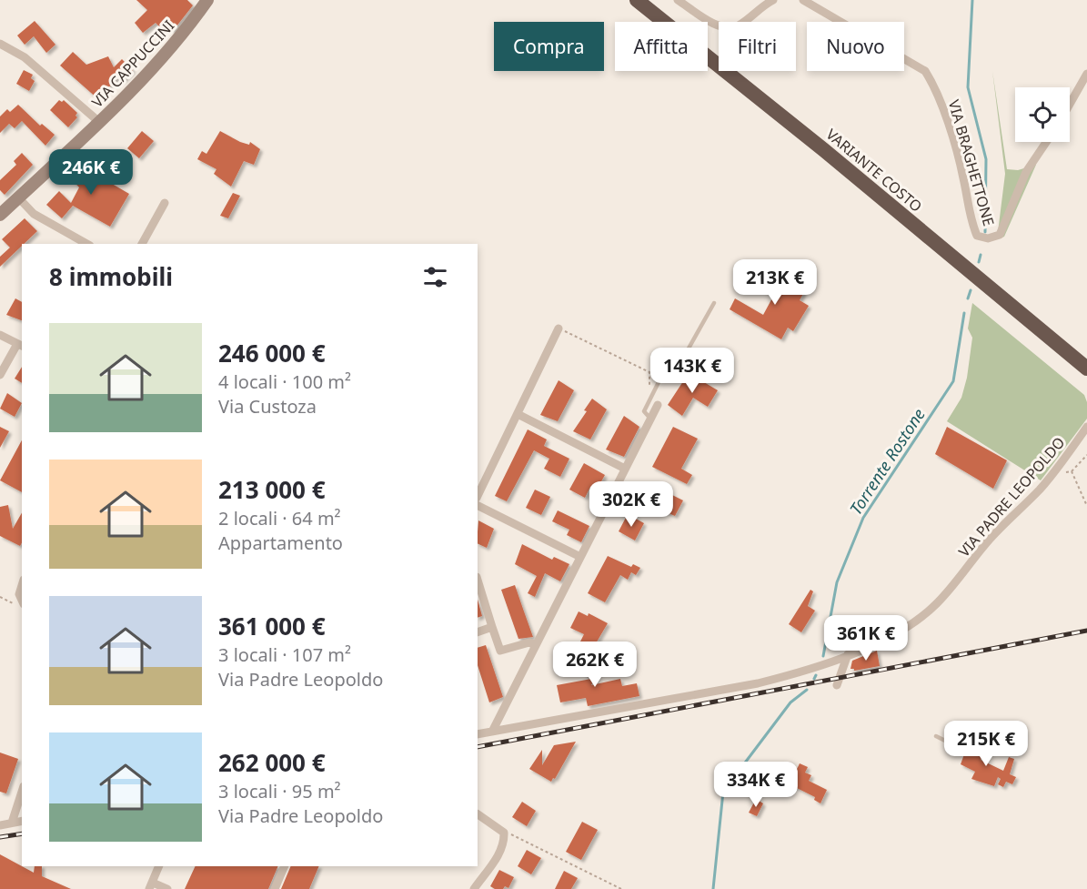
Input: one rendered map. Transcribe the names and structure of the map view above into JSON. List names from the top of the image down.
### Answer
{
  "streets": {
    "highway": ["VARIANTE COSTO"],
    "main road": ["VIA CAPPUCCINI"],
    "street": ["VIA BRAGHETTONE", "VIA PADRE LEOPOLDO"]
  },
  "water": ["Torrente Rostone"],
  "page": {
    "chip": [
      "Compra",
      "Affitta",
      "Filtri",
      "Nuovo"
    ],
    "price": [
      "246K €",
      "213K €",
      "143K €",
      "302K €",
      "361K €",
      "262K €",
      "215K €",
      "334K €"
    ],
    "heading": "8 immobili",
    "list": [
      {
        "name": "246 000 €",
        "note": "4 locali · 100 m² · Via Custoza"
      },
      {
        "name": "213 000 €",
        "note": "2 locali · 64 m² · Appartamento"
      },
      {
        "name": "361 000 €",
        "note": "3 locali · 107 m² · Via Padre Leopoldo"
      },
      {
        "name": "262 000 €",
        "note": "3 locali · 95 m² · Via Padre Leopoldo"
      }
    ]
  }
}
